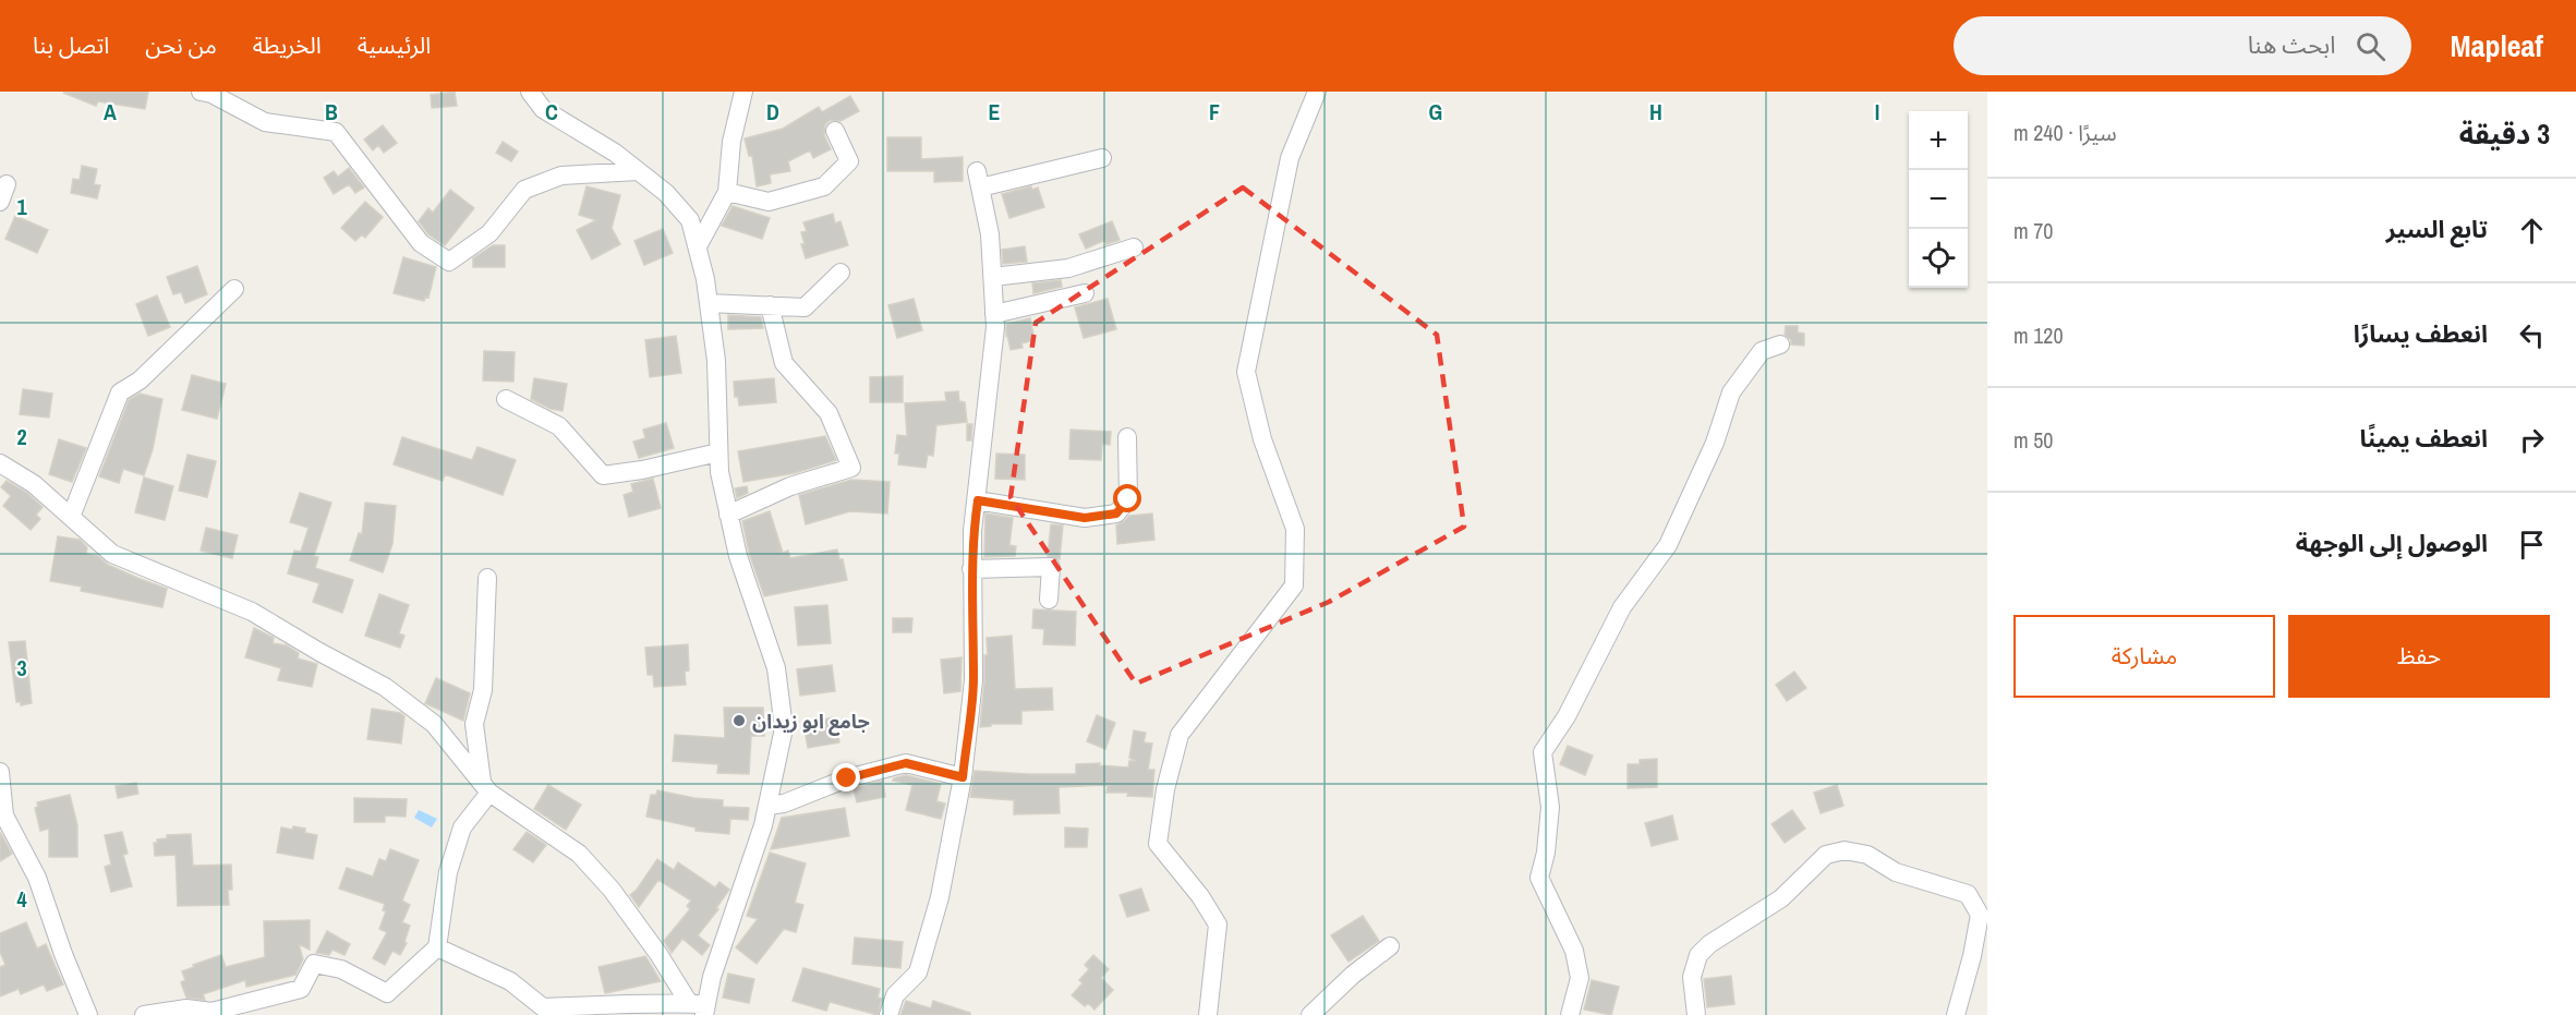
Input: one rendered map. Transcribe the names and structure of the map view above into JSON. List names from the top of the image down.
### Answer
{
  "places": ["جامع ابو زيدان"],
  "page": {
    "header": "Mapleaf",
    "search": "ابحث هنا",
    "nav": [
      "الرئيسية",
      "الخريطة",
      "من نحن",
      "اتصل بنا"
    ],
    "heading": ["3 دقيقة", "سيرًا · 240 m"],
    "map_buttons": ["+", "−"],
    "list": [
      ["تابع السير", "70 m"],
      ["انعطف يسارًا", "120 m"],
      ["انعطف يمينًا", "50 m"],
      "الوصول إلى الوجهة"
    ],
    "buttons": ["حفظ", "مشاركة"]
  },
  "grid": {
    "columns": [
      "A",
      "B",
      "C",
      "D",
      "E",
      "F",
      "G",
      "H",
      "I"
    ],
    "rows": [
      "1",
      "2",
      "3",
      "4"
    ]
  }
}
